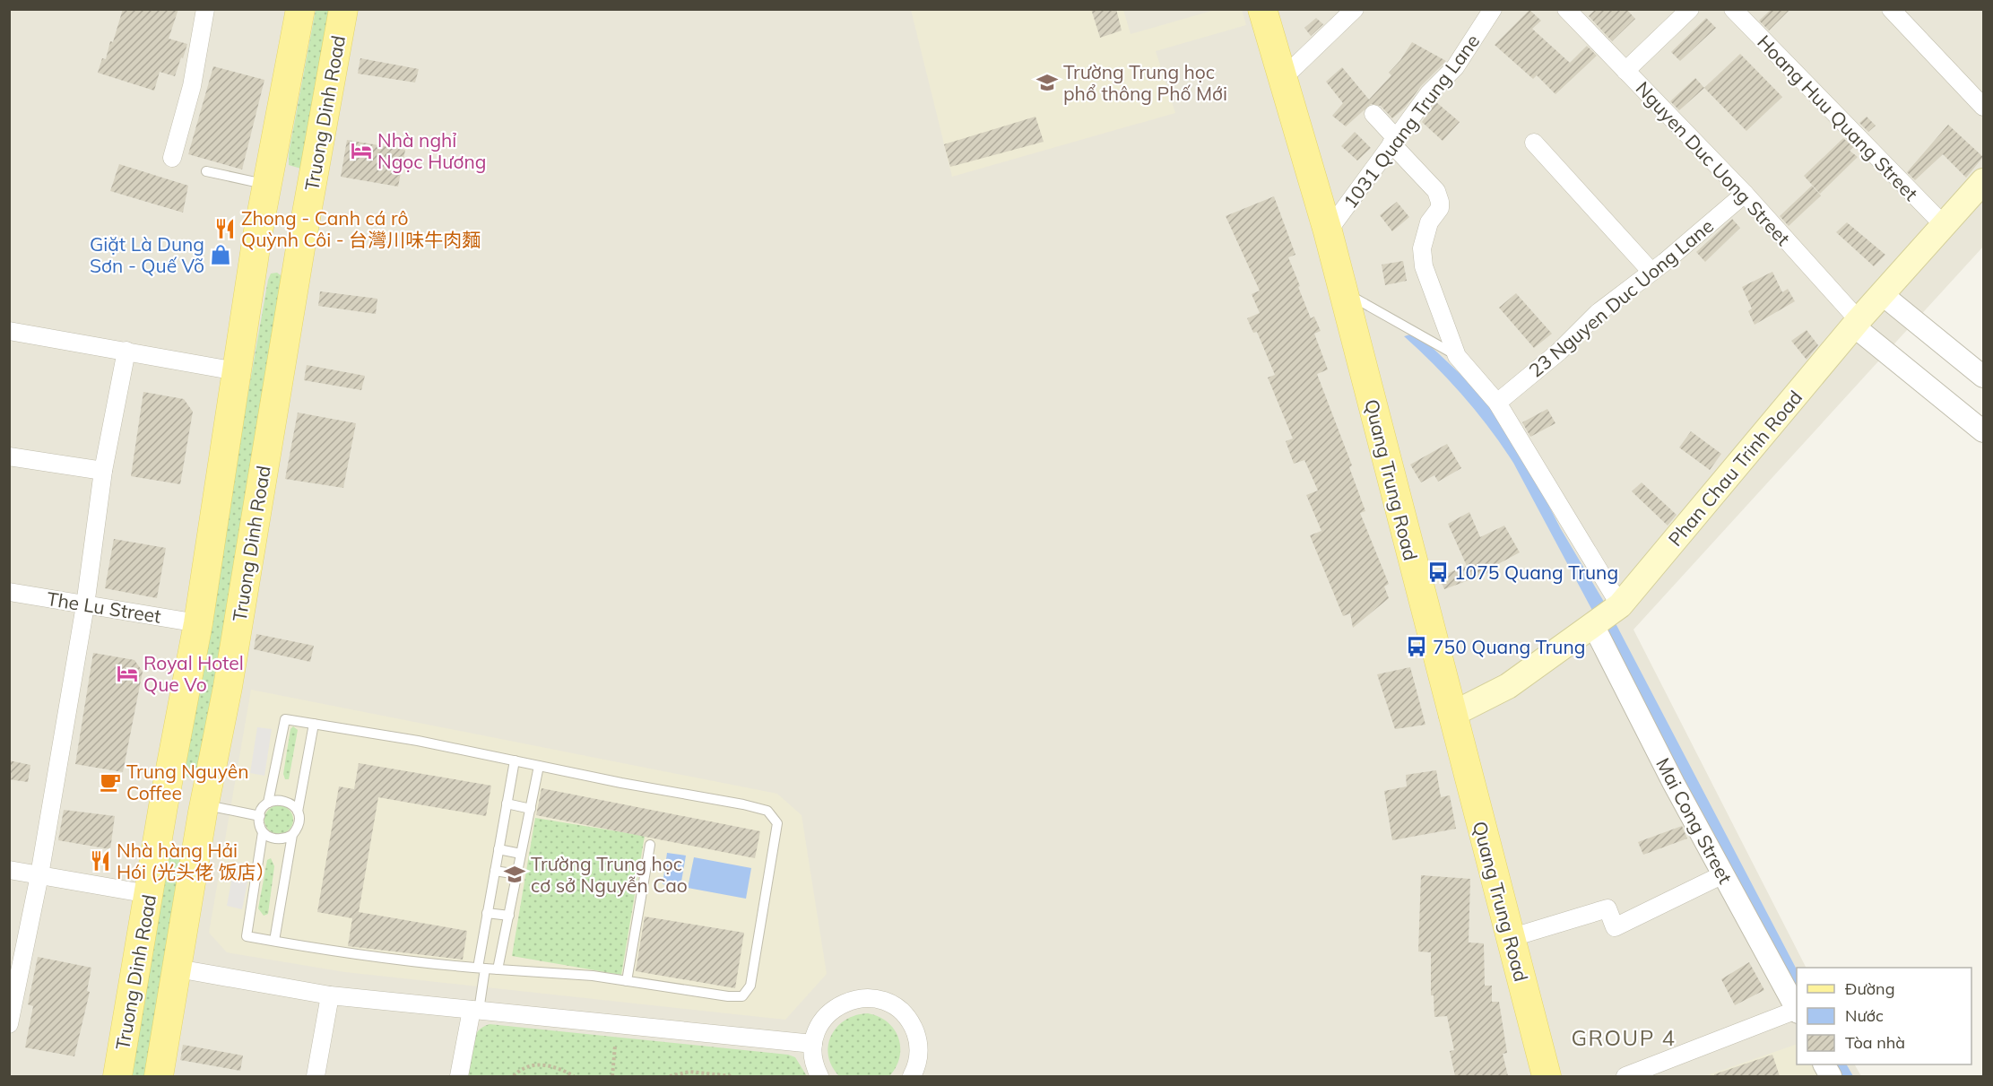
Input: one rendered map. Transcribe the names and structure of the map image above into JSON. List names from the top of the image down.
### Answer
{
  "streets": {
    "main road": ["Truong Dinh Road", "Phan Chau Trinh Road", "Quang Trung Road"],
    "street": [
      "Hoang Huu Quang Street",
      "1031 Quang Trung Lane",
      "Nguyen Duc Uong Street",
      "23 Nguyen Duc Uong Lane",
      "The Lu Street",
      "Mai Cong Street"
    ]
  },
  "crossings": [
    ["Truong Dinh Road", "The Lu Street"],
    ["Hoang Huu Quang Street", "Phan Chau Trinh Road"],
    ["1031 Quang Trung Lane", "Quang Trung Road"],
    ["Nguyen Duc Uong Street", "23 Nguyen Duc Uong Lane"],
    ["Nguyen Duc Uong Street", "Phan Chau Trinh Road"],
    ["Phan Chau Trinh Road", "Quang Trung Road"],
    ["Phan Chau Trinh Road", "Mai Cong Street"]
  ],
  "districts": ["GROUP 4"],
  "places": {
    "school or university": ["Trường Trung học phổ thông Phố Mới", "Trường Trung học cơ sở Nguyễn Cao"],
    "hotel": ["Nhà nghỉ Ngọc Hương", "Royal Hotel Que Vo"],
    "restaurant": ["Zhong - Canh cá rô Quỳnh Côi - 台灣川味牛肉麵", "Nhà hàng Hải Hói (光头佬 饭店）"],
    "shop": ["Giặt Là Dung Sơn - Quế Võ"],
    "bus stop": ["1075 Quang Trung", "750 Quang Trung"],
    "cafe": ["Trung Nguyên Coffee"]
  },
  "legend": ["Đường", "Nước", "Tòa nhà"]
}
